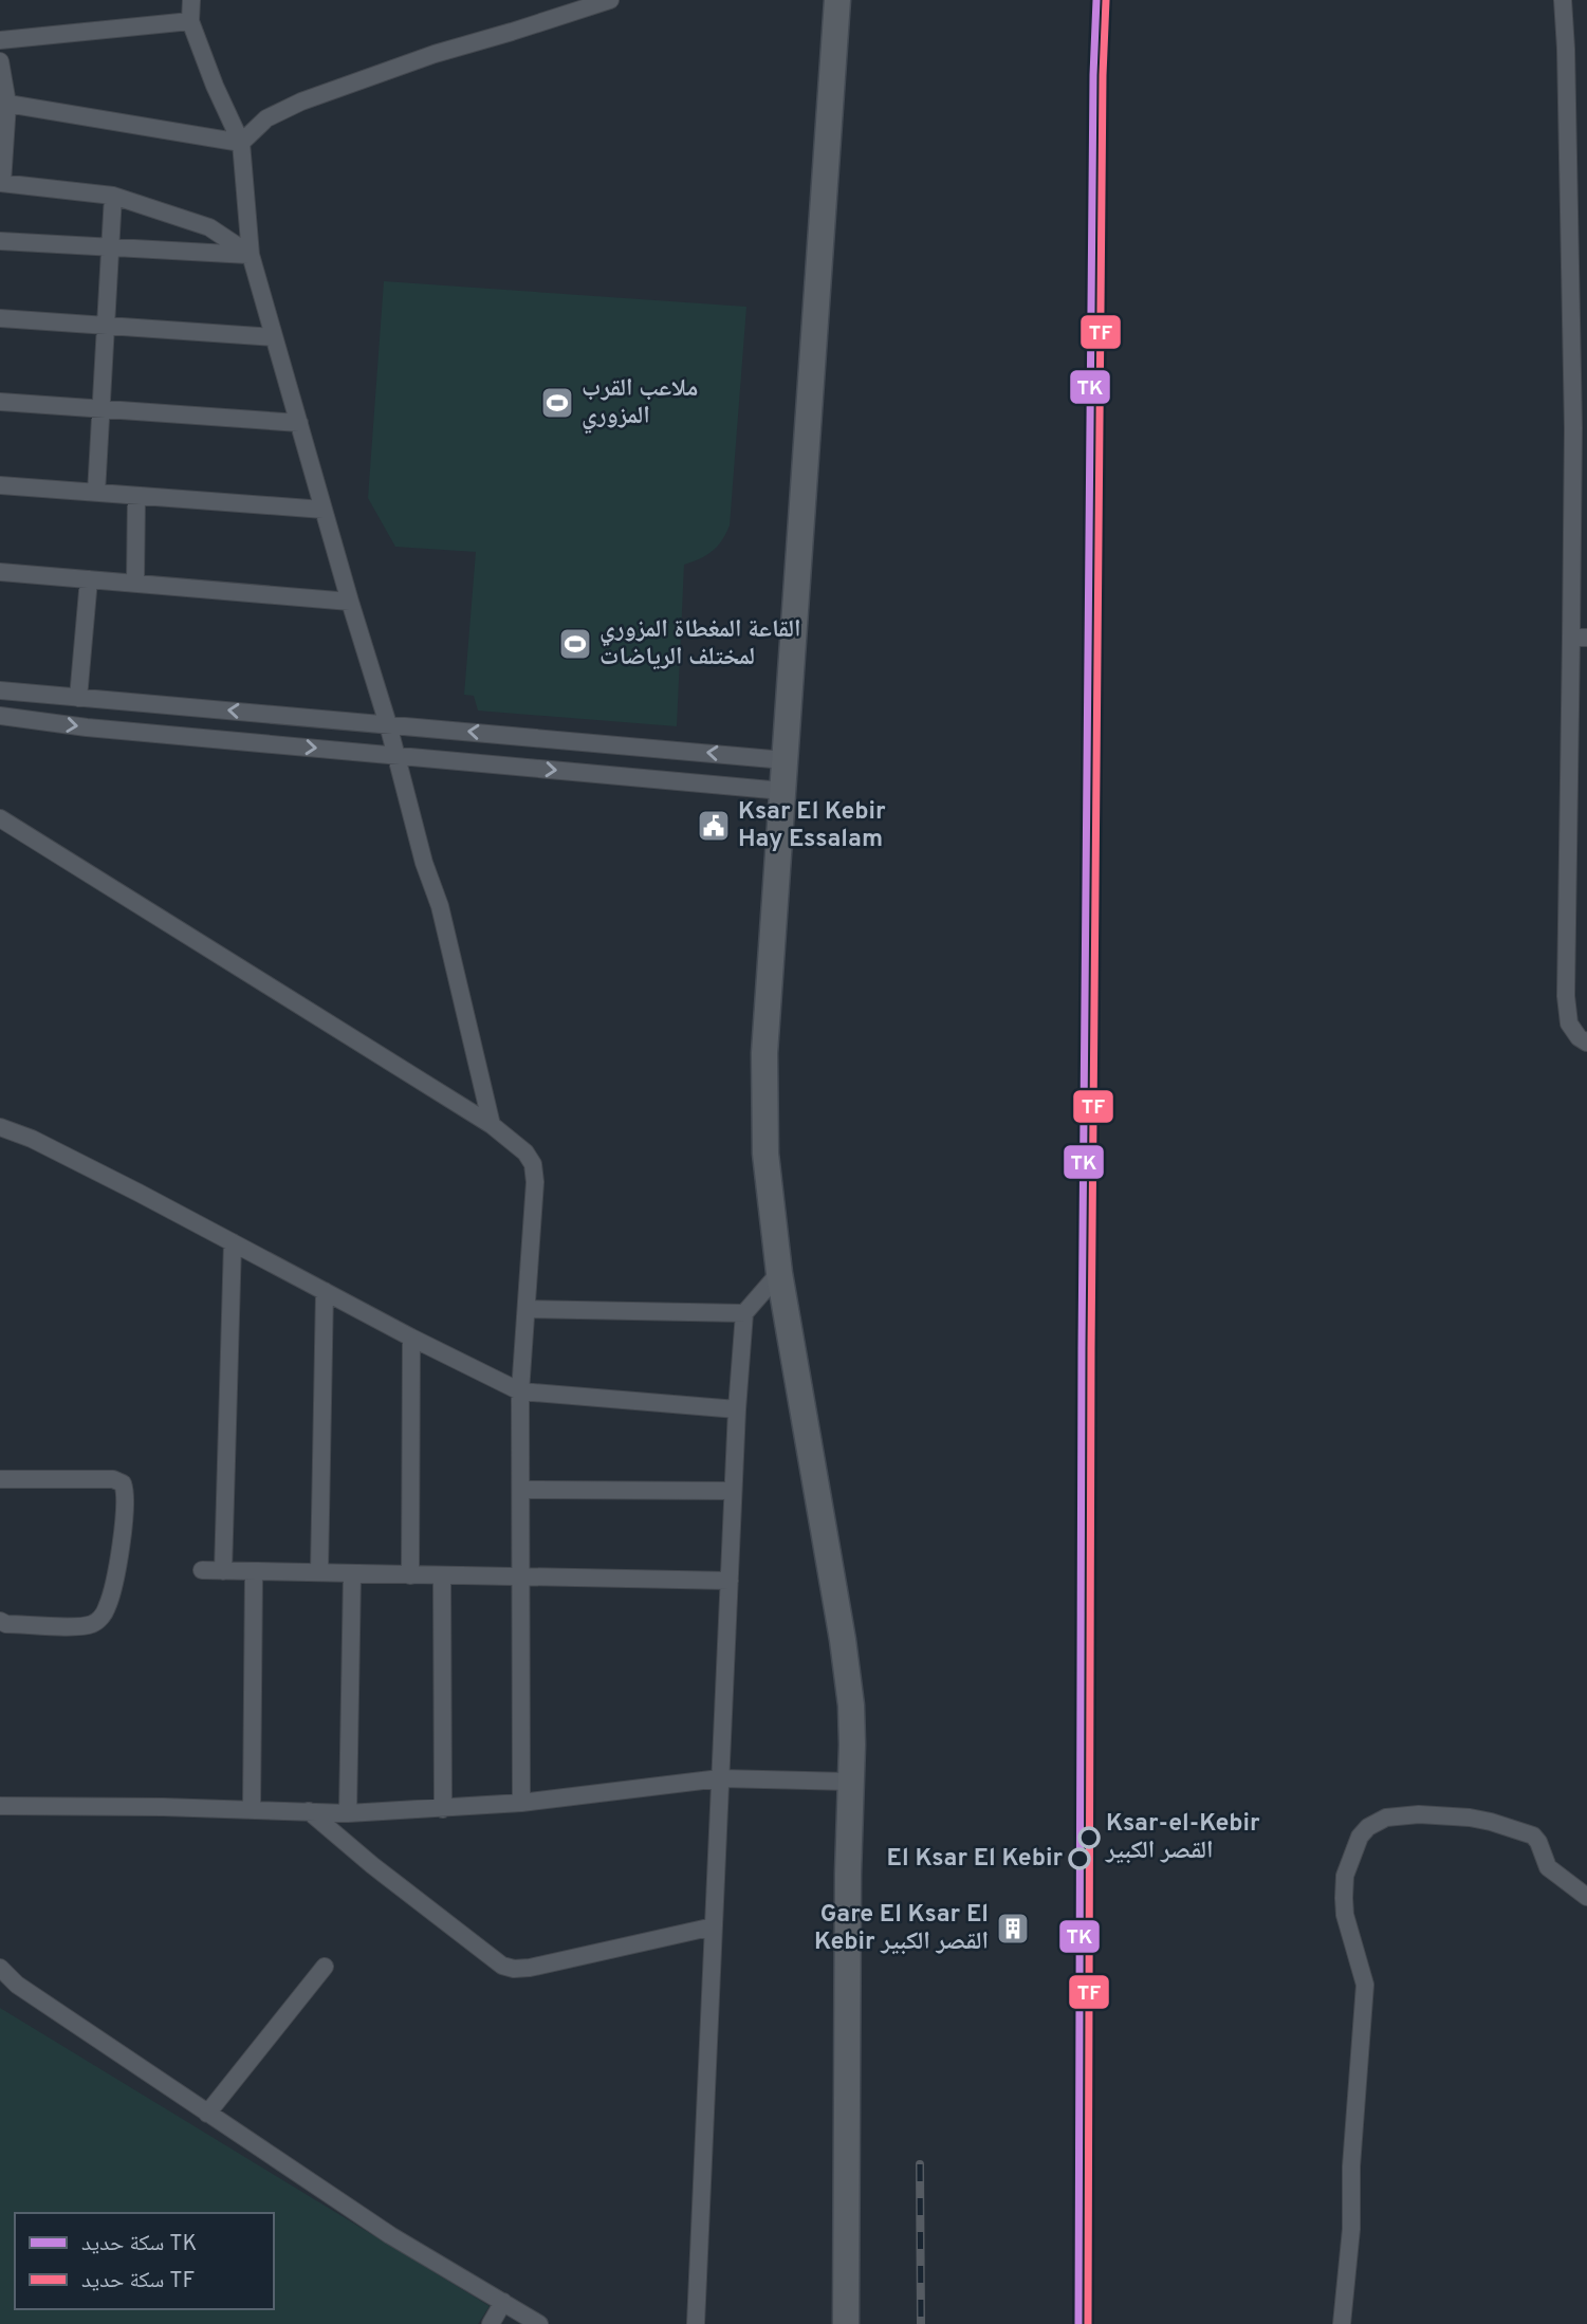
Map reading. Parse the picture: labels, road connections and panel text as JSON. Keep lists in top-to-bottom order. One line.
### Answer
{"places":{"sports":["ملاعب القرب المزوري","القاعة المغطاة المزوري لمختلف الرياضات"],"public building":["Ksar El Kebir Hay Essalam"],"other":["Ksar-el-Kebir القصر الكبير","El Ksar El Kebir"],"building":["Gare El Ksar El Kebir القصر الكبير"]},"lines":["rail line TK","rail line TF"],"legend":["سكة حديد TK","سكة حديد TF"]}
